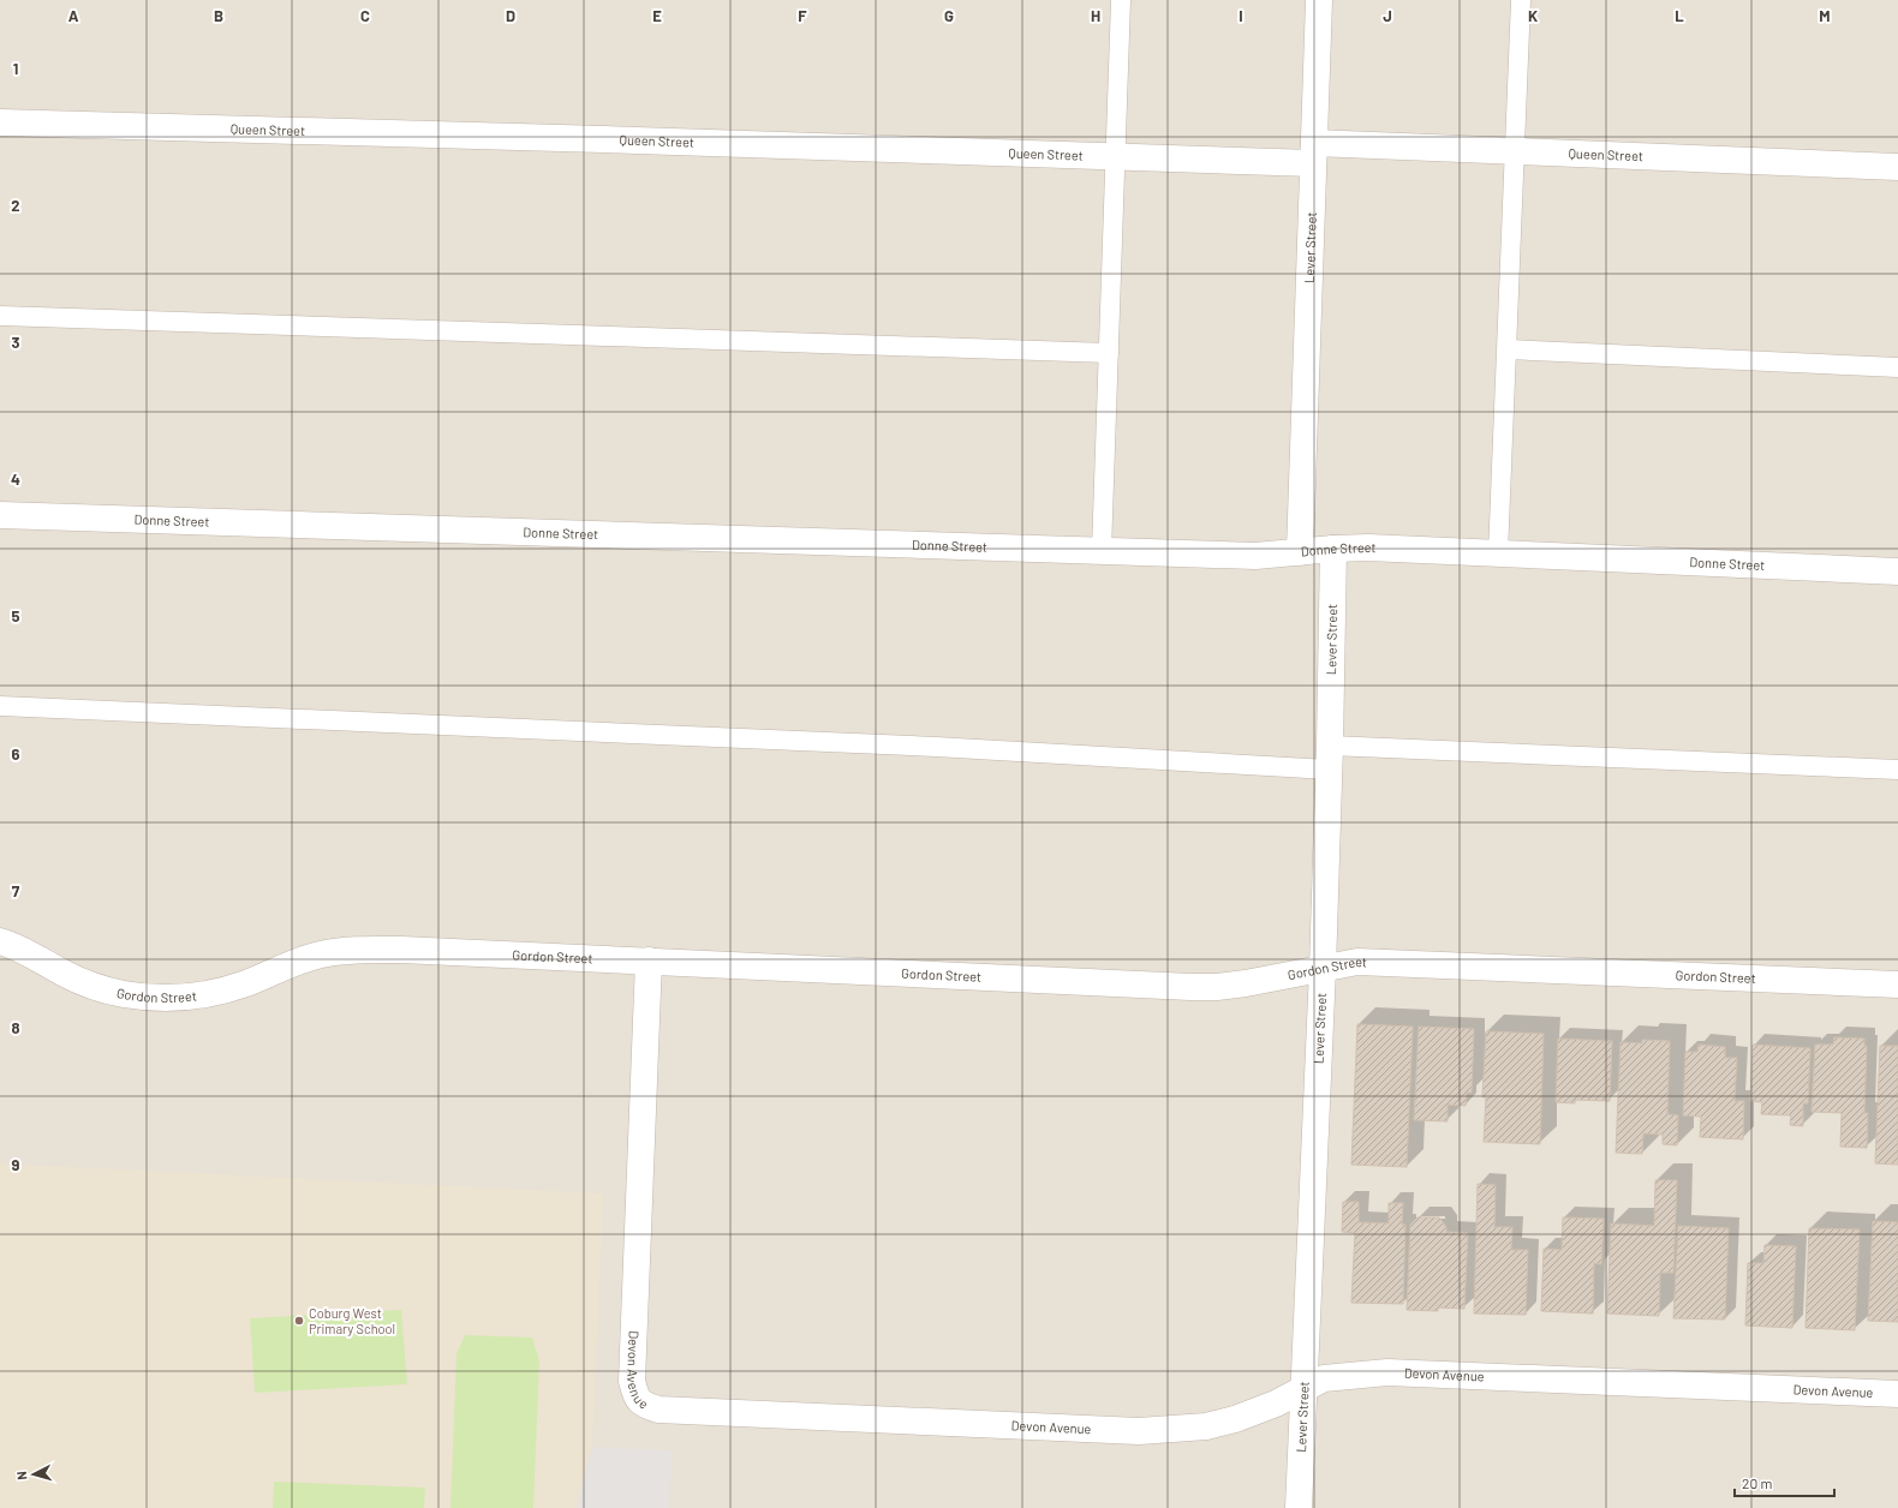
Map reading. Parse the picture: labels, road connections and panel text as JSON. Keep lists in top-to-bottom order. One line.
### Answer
{"streets":{"street":["Queen Street","Lever Street","Donne Street","Gordon Street","Devon Avenue"]},"crossings":[["Queen Street","Lever Street"],["Lever Street","Donne Street"],["Lever Street","Gordon Street"],["Lever Street","Devon Avenue"],["Gordon Street","Devon Avenue"]],"places":["Coburg West Primary School"],"scale_bar":"20 m","north":"left","grid":{"columns":["A","B","C","D","E","F","G","H","I","J","K","L","M"],"rows":["1","2","3","4","5","6","7","8","9"]}}
